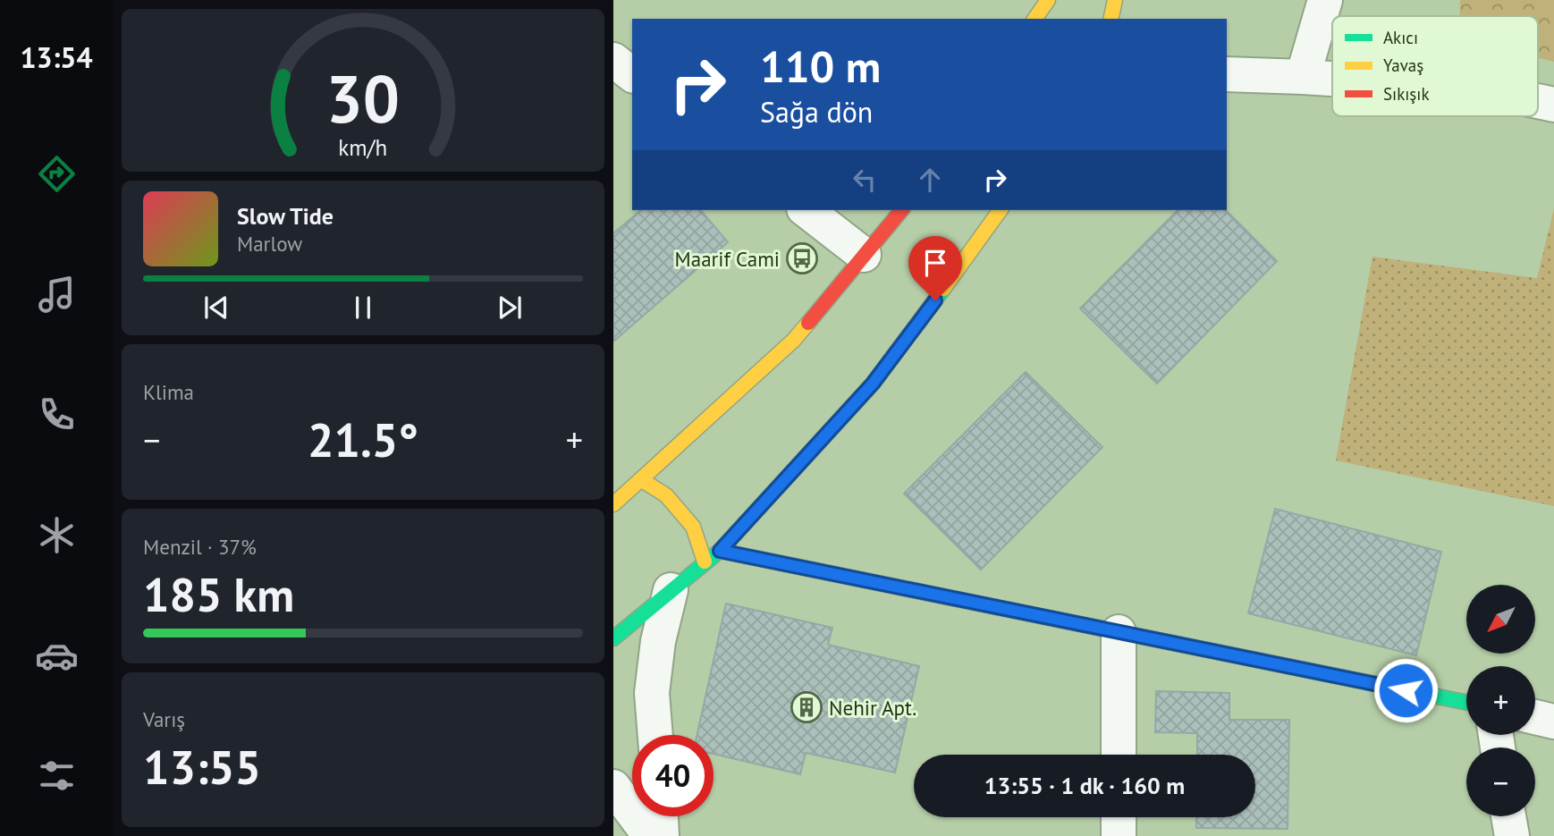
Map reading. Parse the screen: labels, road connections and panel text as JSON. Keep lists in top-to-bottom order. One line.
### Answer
{"places":{"bus stop":["Maarif Cami"],"building":["Nehir Apt."]},"legend":["Akıcı","Yavaş","Sıkışık"],"north":"bottom left","page":{"tabs":"13:54","turn":["110 m","Sağa dön"],"song":["Slow Tide","Marlow"],"tile":["Klima",["Menzil · 37%","185 km"],["Varış","13:55"]],"heat":["−","21.5°","+"],"map_buttons":["+","−"],"limit":"40","trip":"13:55 · 1 dk · 160 m","gauge":["30","km/h"]}}
